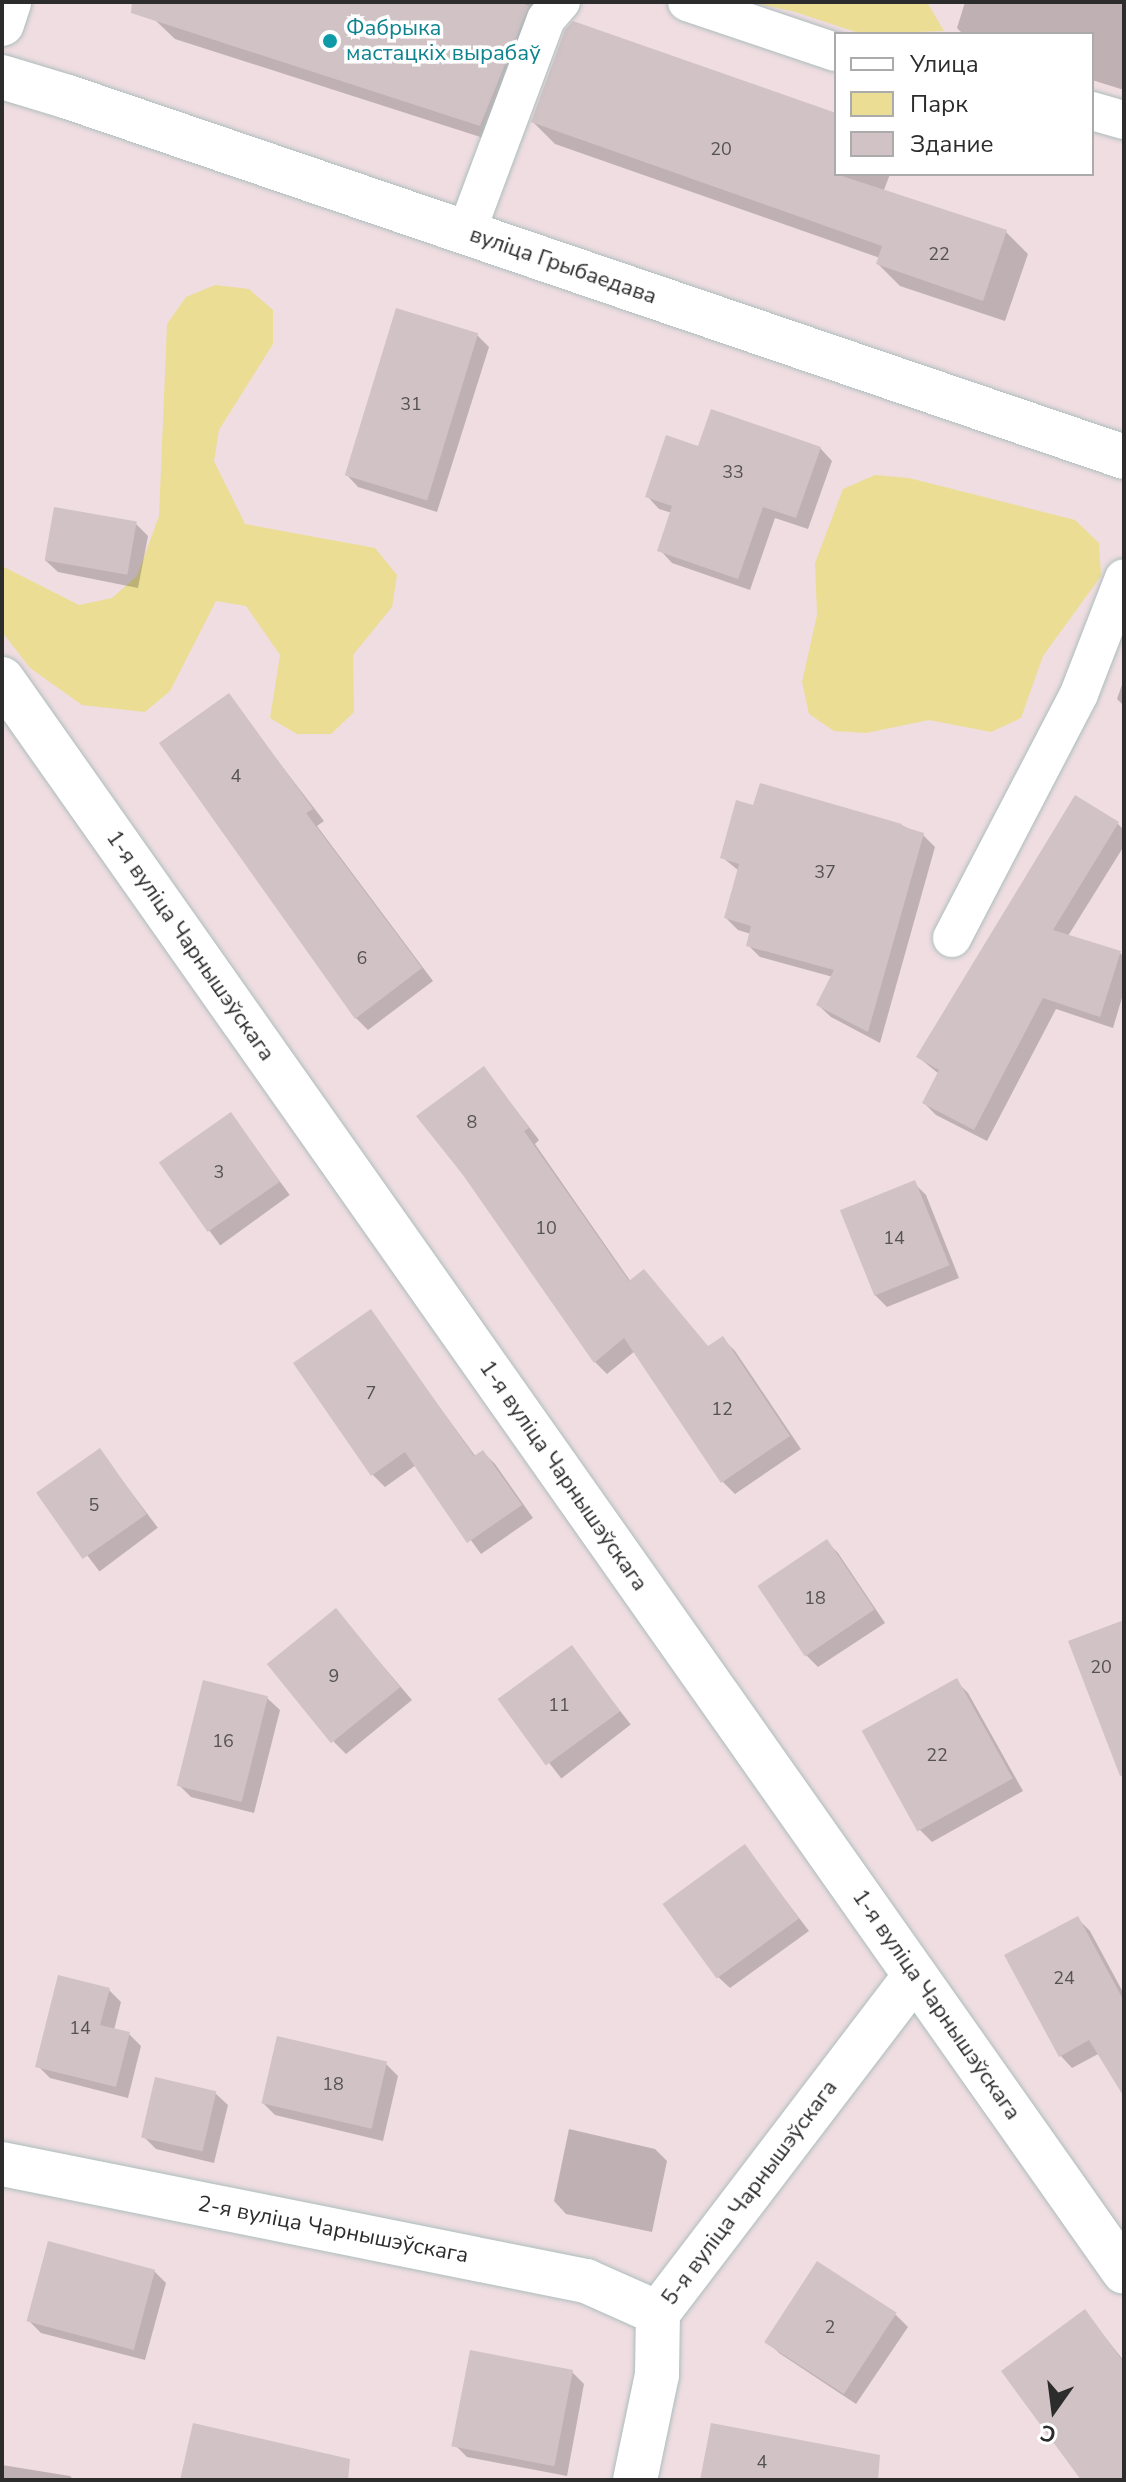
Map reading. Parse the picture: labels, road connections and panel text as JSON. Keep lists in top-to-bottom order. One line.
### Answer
{"streets":{"street":["вуліца Грыбаедава","1-я вуліца Чарнышэўскага","5-я вуліца Чарнышэўскага","2-я вуліца Чарнышэўскага"]},"crossings":[["1-я вуліца Чарнышэўскага","5-я вуліца Чарнышэўскага"],["5-я вуліца Чарнышэўскага","2-я вуліца Чарнышэўскага"]],"places":["Фабрыка мастацкіх вырабаў"],"house_numbers":["20","22","31","33","4","37","6","8","3","10","14","7","12","5","18","20","9","11","16","22","24","14","18","2","4"],"legend":["Улица","Парк","Здание"],"north":"bottom"}
